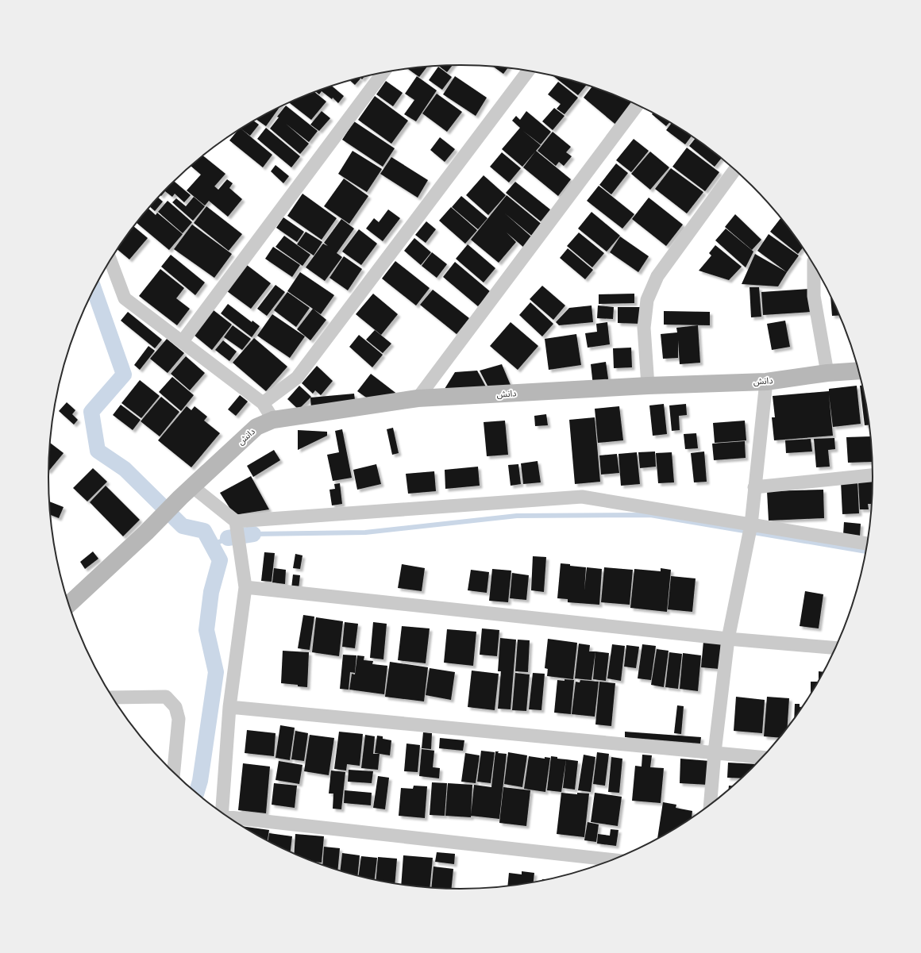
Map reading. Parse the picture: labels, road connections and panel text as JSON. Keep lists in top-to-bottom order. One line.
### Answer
{"streets":{"main road":["دانش"]}}
